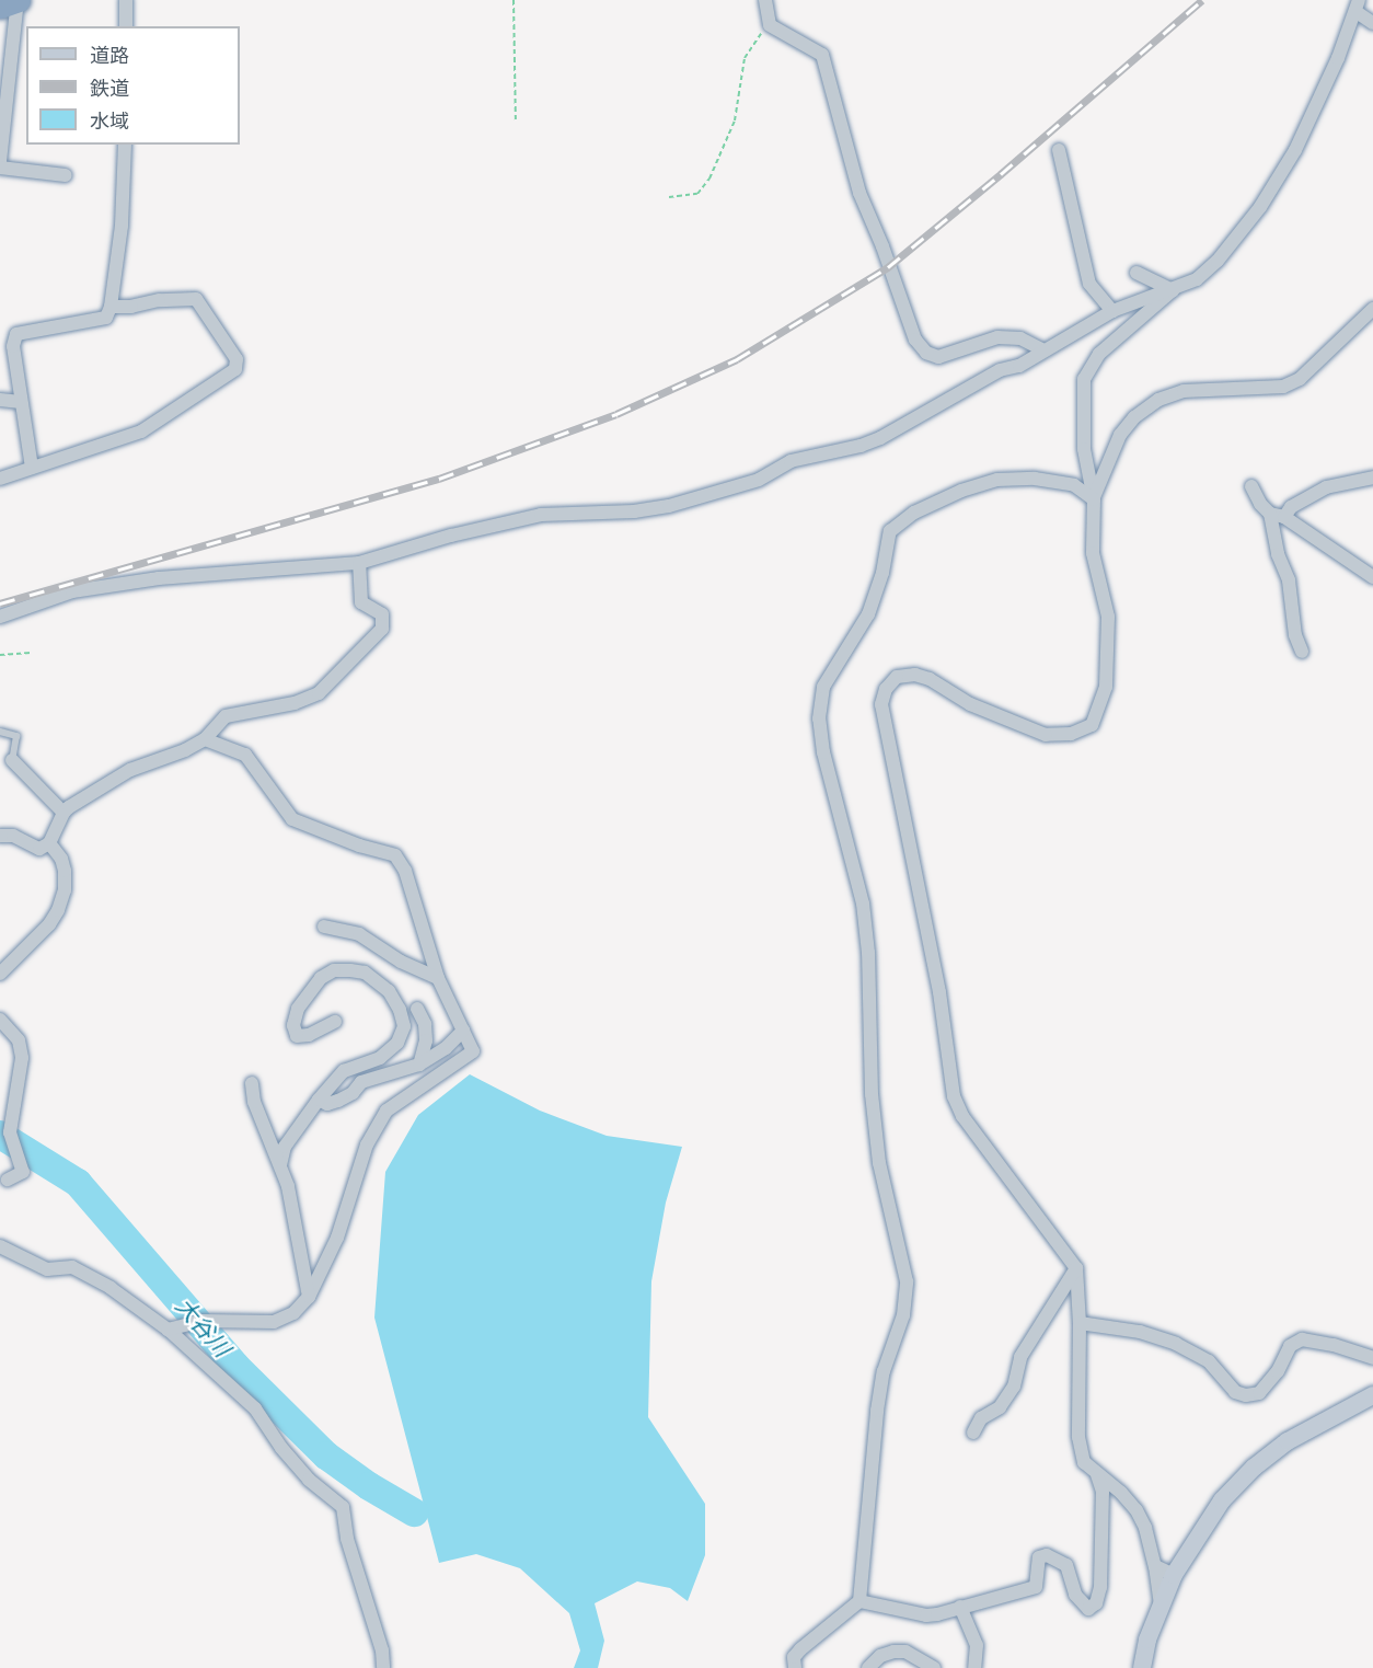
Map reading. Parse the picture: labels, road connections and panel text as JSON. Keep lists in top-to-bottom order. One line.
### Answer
{"water":["大谷川"],"legend":["道路","鉄道","水域"]}
